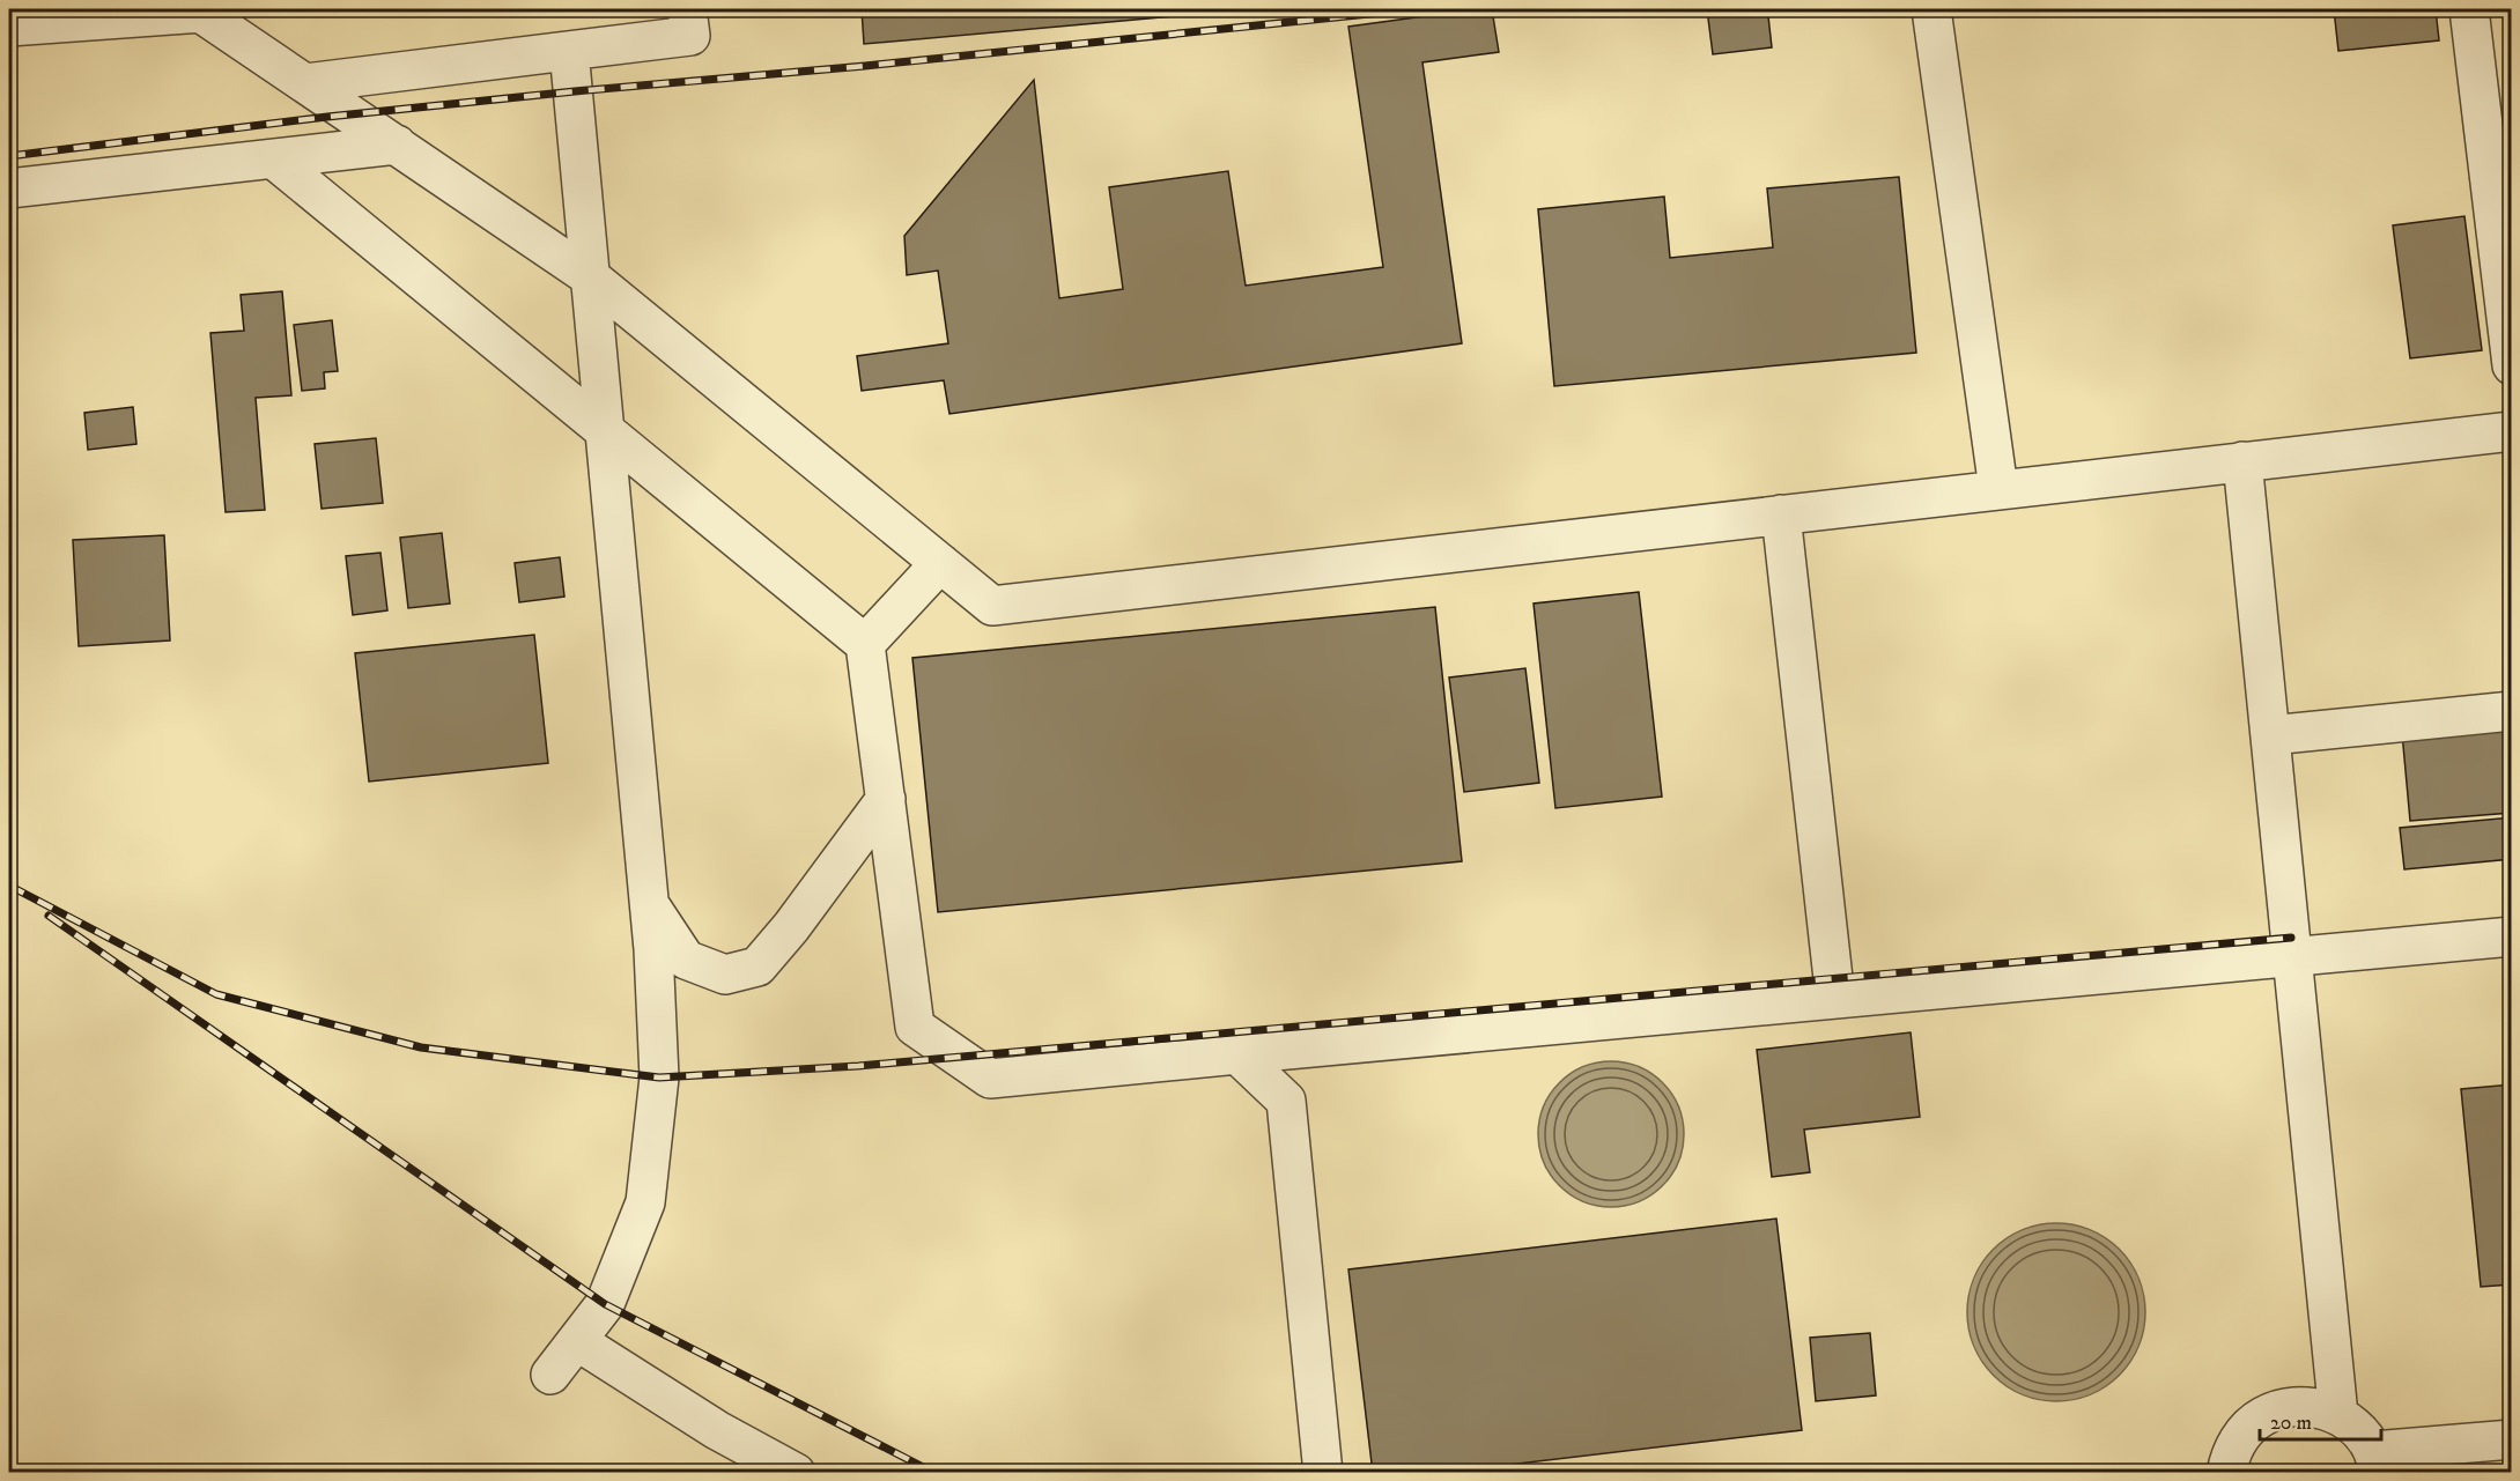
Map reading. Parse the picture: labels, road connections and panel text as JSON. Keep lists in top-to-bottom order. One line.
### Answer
{"scale_bar":"20 m"}
